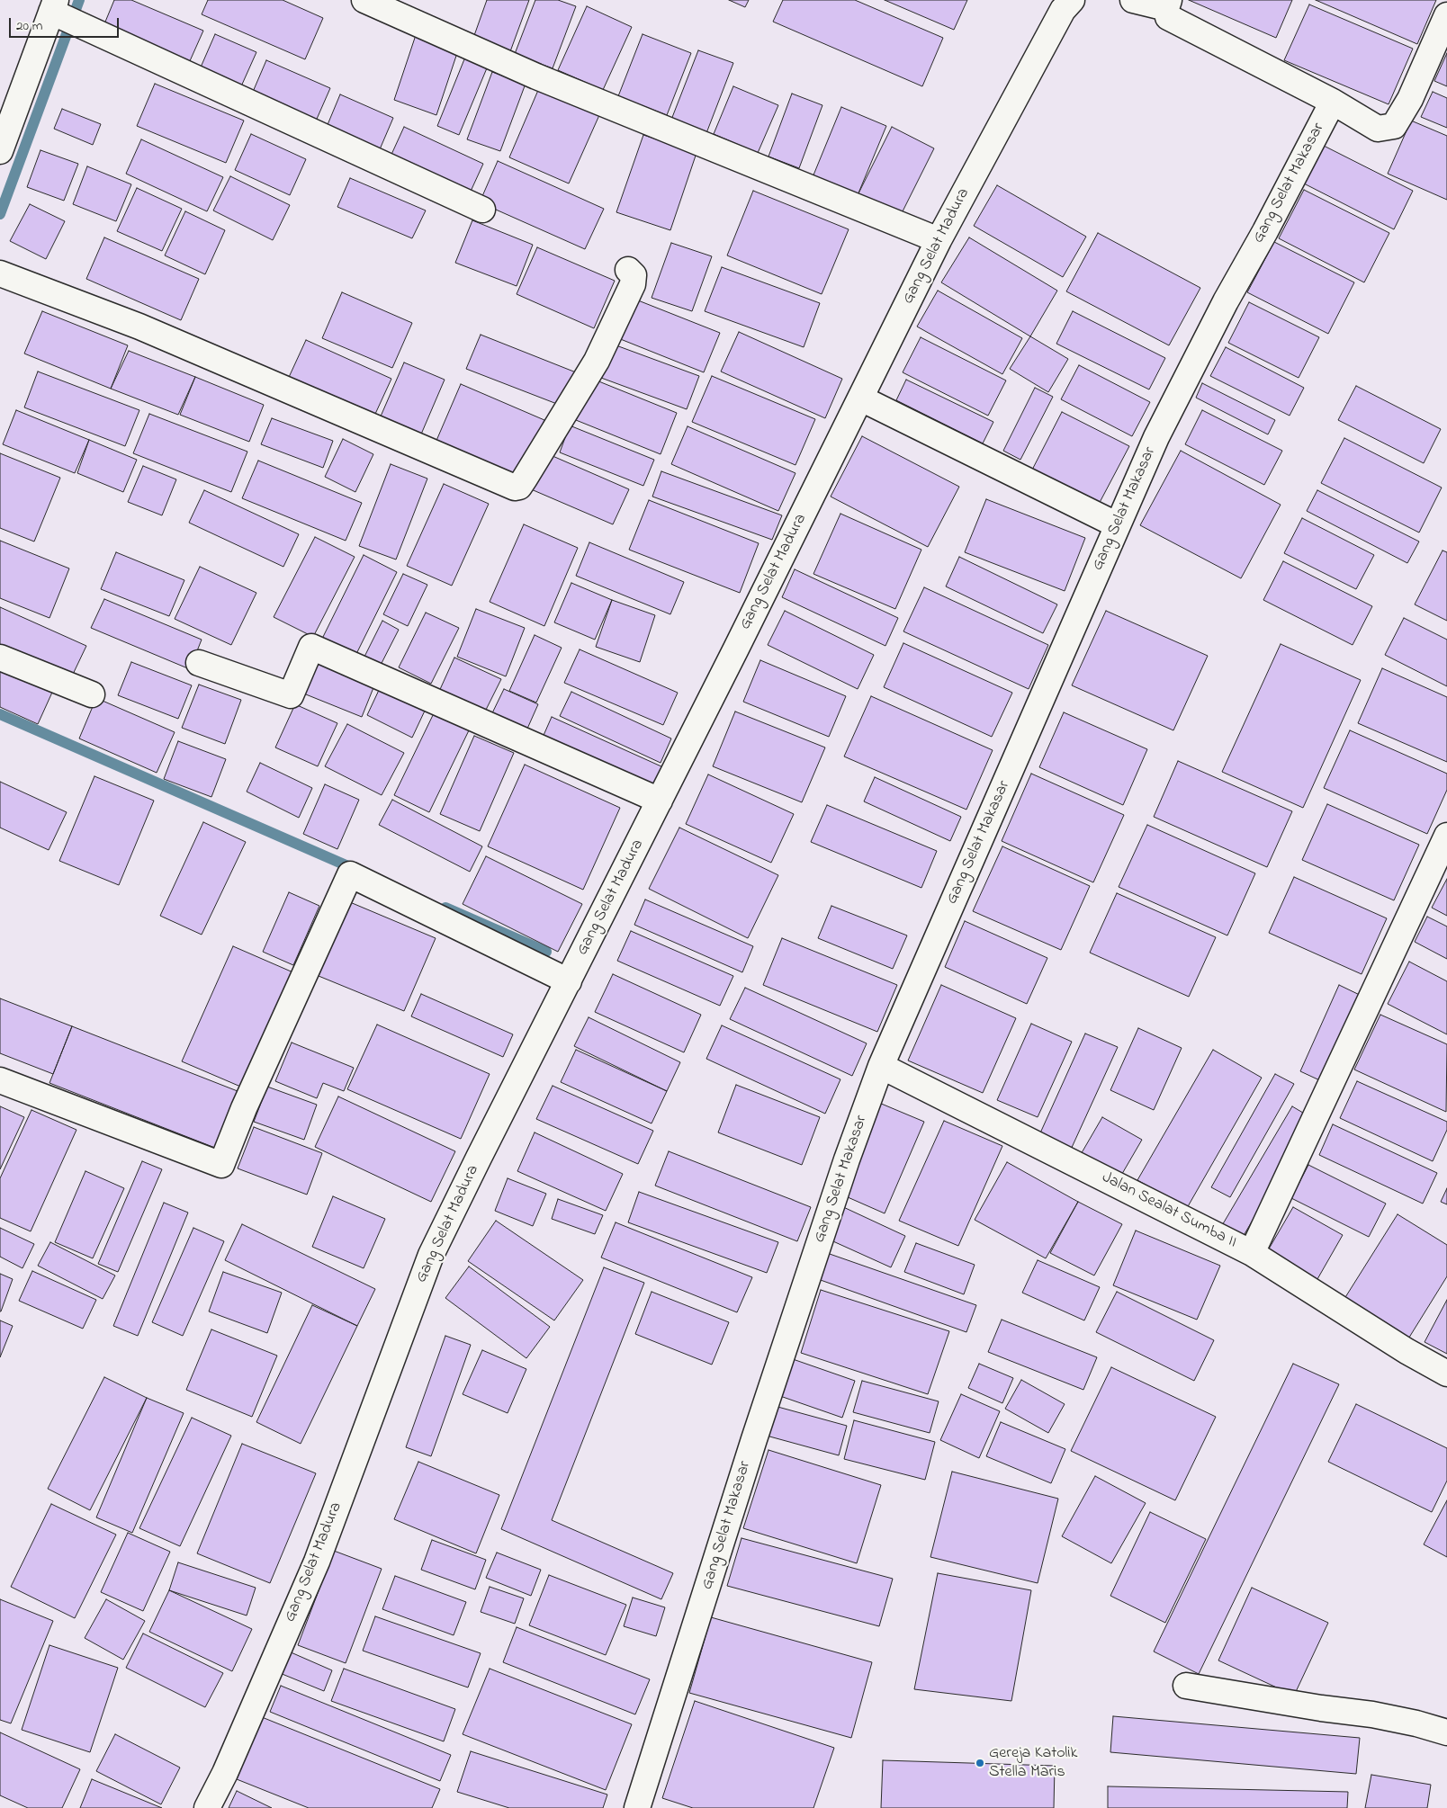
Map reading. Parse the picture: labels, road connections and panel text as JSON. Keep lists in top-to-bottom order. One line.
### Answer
{"streets":{"street":["Gang Selat Makasar","Gang Selat Madura","Jalan Sealat Sumba II"]},"crossings":[["Gang Selat Makasar","Jalan Sealat Sumba II"]],"places":["Gereja Katolik Stella Maris"],"scale_bar":"20 m"}
